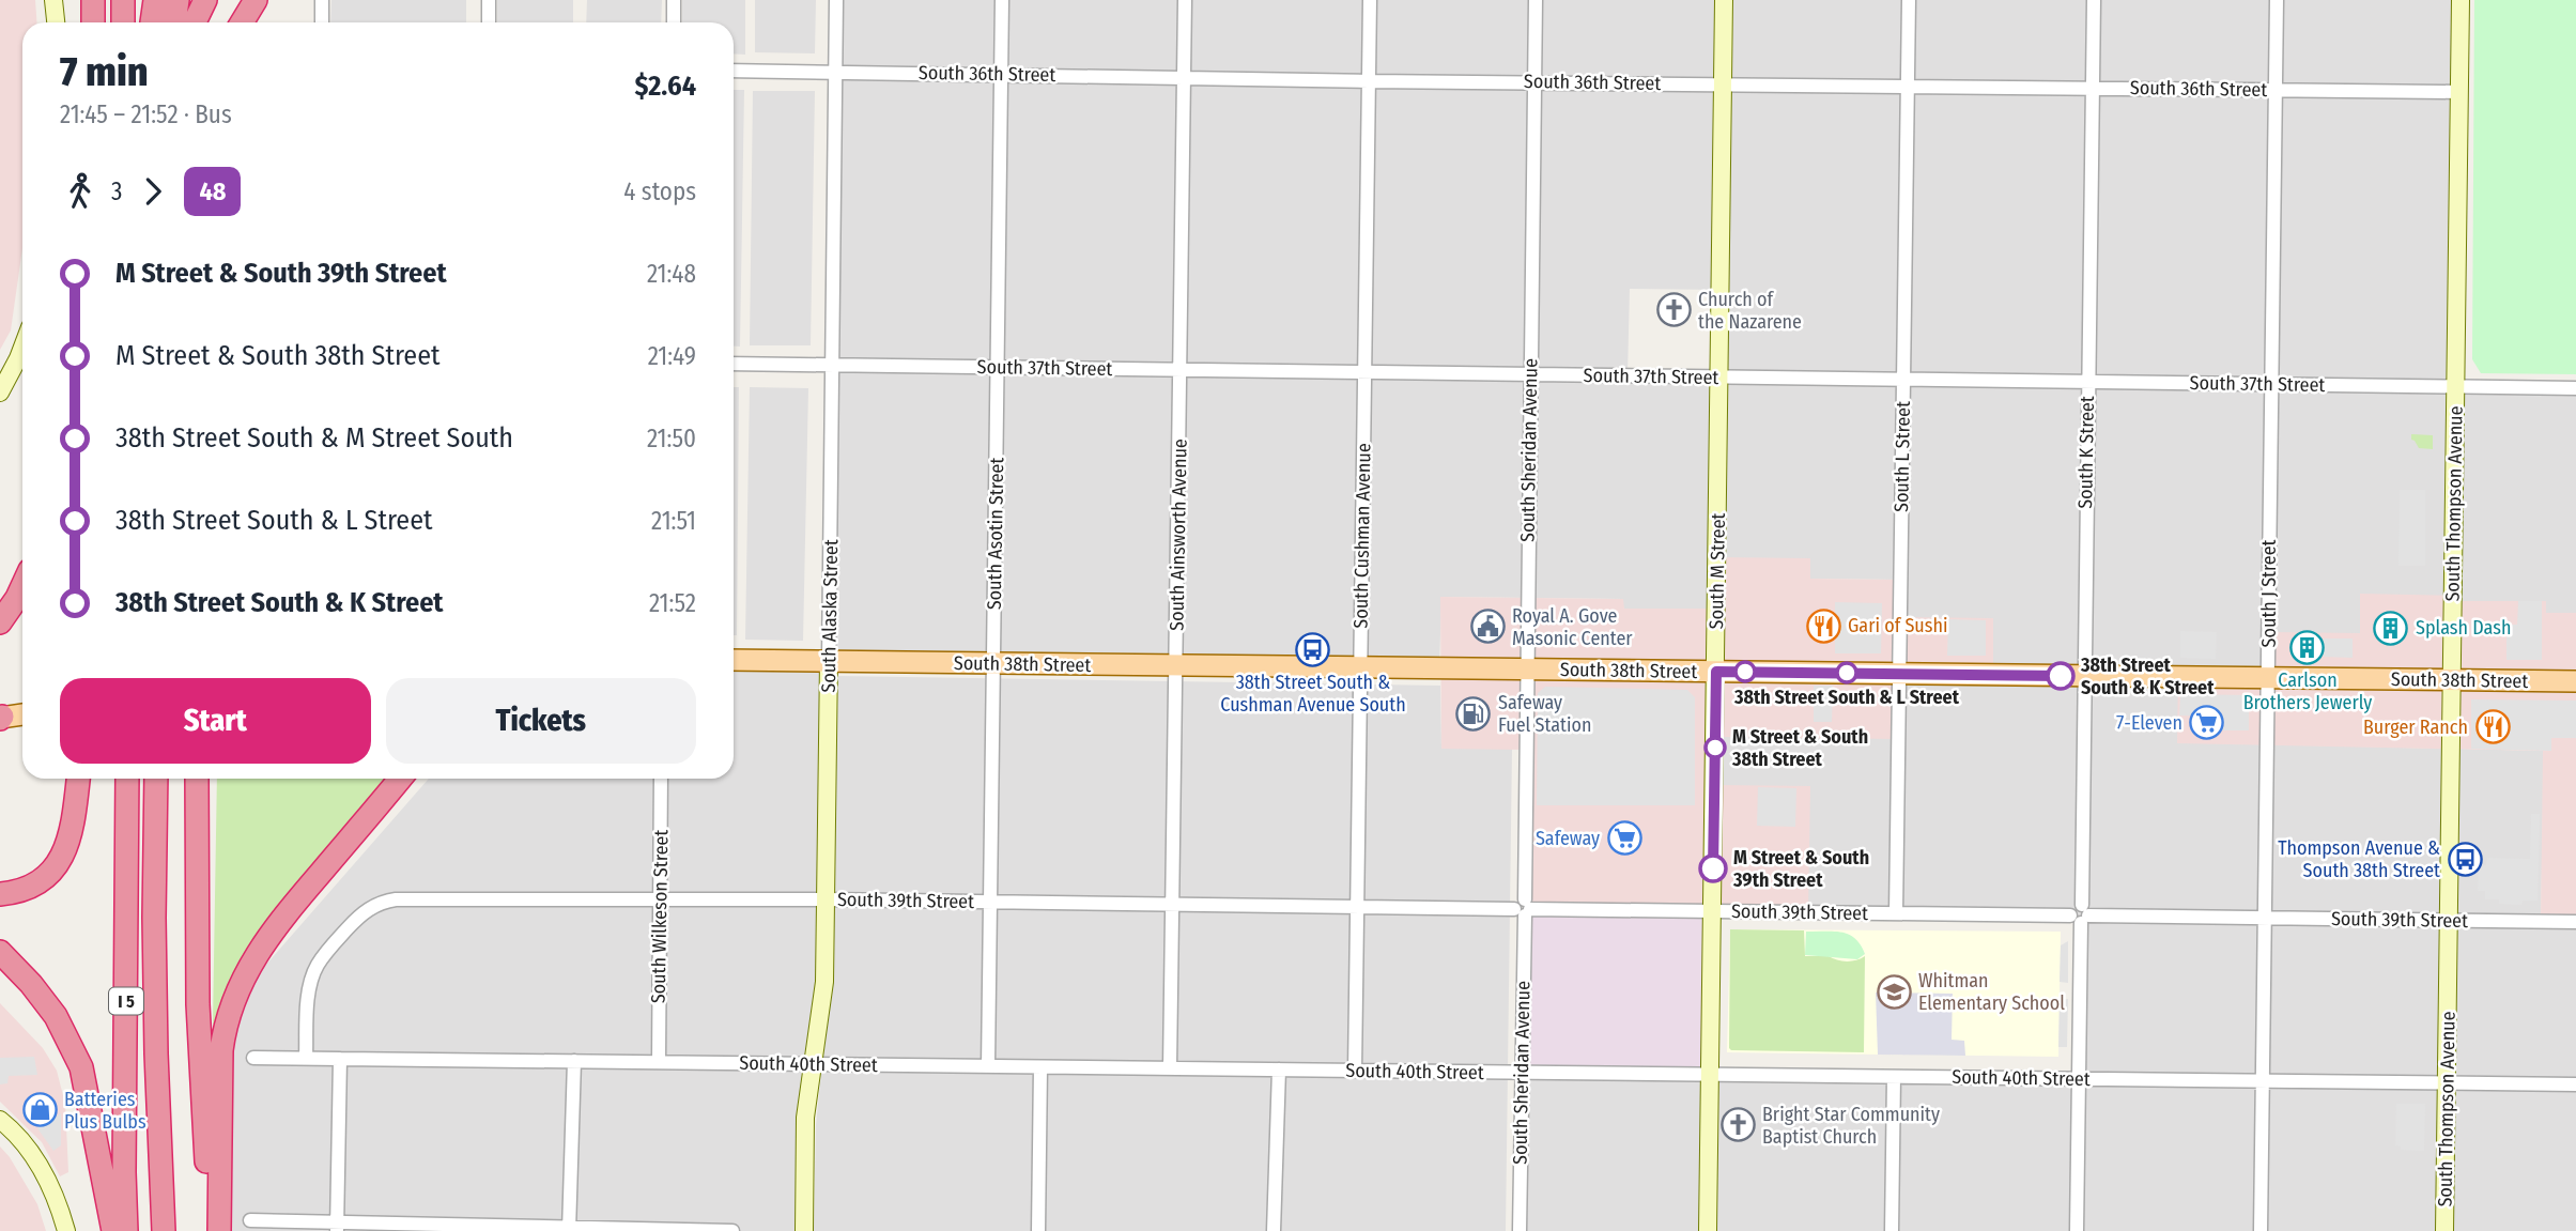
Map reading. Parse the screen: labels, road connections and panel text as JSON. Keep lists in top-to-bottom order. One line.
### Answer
{"streets":{"highway":["I 5"],"main road":["South 38th Street"],"street":["South 36th Street","South 37th Street","South Sheridan Avenue","South K Street","South L Street","South Thompson Avenue","South Asotin Street","South Ainsworth Avenue","South Cushman Avenue","South M Street","South J Street","South Alaska Street","South 39th Street","South Wilkeson Street","South 40th Street"]},"crossings":[["South 36th Street","South Sheridan Avenue"],["South 36th Street","South K Street"],["South 36th Street","South L Street"],["South 36th Street","South Thompson Avenue"],["South 36th Street","South Asotin Street"],["South 36th Street","South Ainsworth Avenue"],["South 36th Street","South Cushman Avenue"],["South 36th Street","South M Street"],["South 36th Street","South J Street"],["South 36th Street","South Alaska Street"],["South 37th Street","South Sheridan Avenue"],["South 37th Street","South K Street"],["South 37th Street","South L Street"],["South 37th Street","South Thompson Avenue"],["South 37th Street","South Asotin Street"],["South 37th Street","South Ainsworth Avenue"],["South 37th Street","South Cushman Avenue"],["South 37th Street","South M Street"],["South 37th Street","South J Street"],["South 37th Street","South Alaska Street"],["South Sheridan Avenue","South 38th Street"],["South Sheridan Avenue","South 39th Street"],["South Sheridan Avenue","South 40th Street"],["South K Street","South 38th Street"],["South K Street","South 39th Street"],["South K Street","South 40th Street"],["South L Street","South 38th Street"],["South L Street","South 39th Street"],["South Thompson Avenue","South 38th Street"],["South Thompson Avenue","South 39th Street"],["South Thompson Avenue","South 40th Street"],["South Asotin Street","South 38th Street"],["South Asotin Street","South 39th Street"],["South Asotin Street","South 40th Street"],["South Ainsworth Avenue","South 38th Street"],["South Ainsworth Avenue","South 39th Street"],["South Ainsworth Avenue","South 40th Street"],["South Cushman Avenue","South 38th Street"],["South Cushman Avenue","South 39th Street"],["South Cushman Avenue","South 40th Street"],["South M Street","South 38th Street"],["South M Street","South 39th Street"],["South M Street","South 40th Street"],["South J Street","South 38th Street"],["South J Street","South 39th Street"],["South J Street","South 40th Street"],["South Alaska Street","South 38th Street"],["South Alaska Street","South 39th Street"],["South Alaska Street","South 40th Street"],["South 39th Street","South Wilkeson Street"],["South 39th Street","South 40th Street"],["South Wilkeson Street","South 40th Street"]],"places":{"church":["Church of the Nazarene","Bright Star Community Baptist Church"],"restaurant":["Gari of Sushi","Burger Ranch"],"public building":["Royal A. Gove Masonic Center"],"building":["Splash Dash","Carlson Brothers Jewerly"],"bus stop":["38th Street South & Cushman Avenue South","Thompson Avenue & South 38th Street"],"other":["38th Street South & L Street","38th Street South & K Street","M Street & South 38th Street","M Street & South 39th Street"],"fuel station":["Safeway Fuel Station"],"supermarket":["7-Eleven","Safeway"],"school or university":["Whitman Elementary School"],"shop":["Batteries Plus Bulbs"]},"lines":["bus line 48"],"page":{"heading":["7 min","21:45 – 21:52 · Bus","$2.64"],"legs":["3","48","4 stops"],"list":[{"name":"M Street & South 39th Street","value":"21:48"},{"name":"M Street & South 38th Street","value":"21:49"},{"name":"38th Street South & M Street South","value":"21:50"},{"name":"38th Street South & L Street","value":"21:51"},{"name":"38th Street South & K Street","value":"21:52"}],"buttons":["Start","Tickets"]}}
